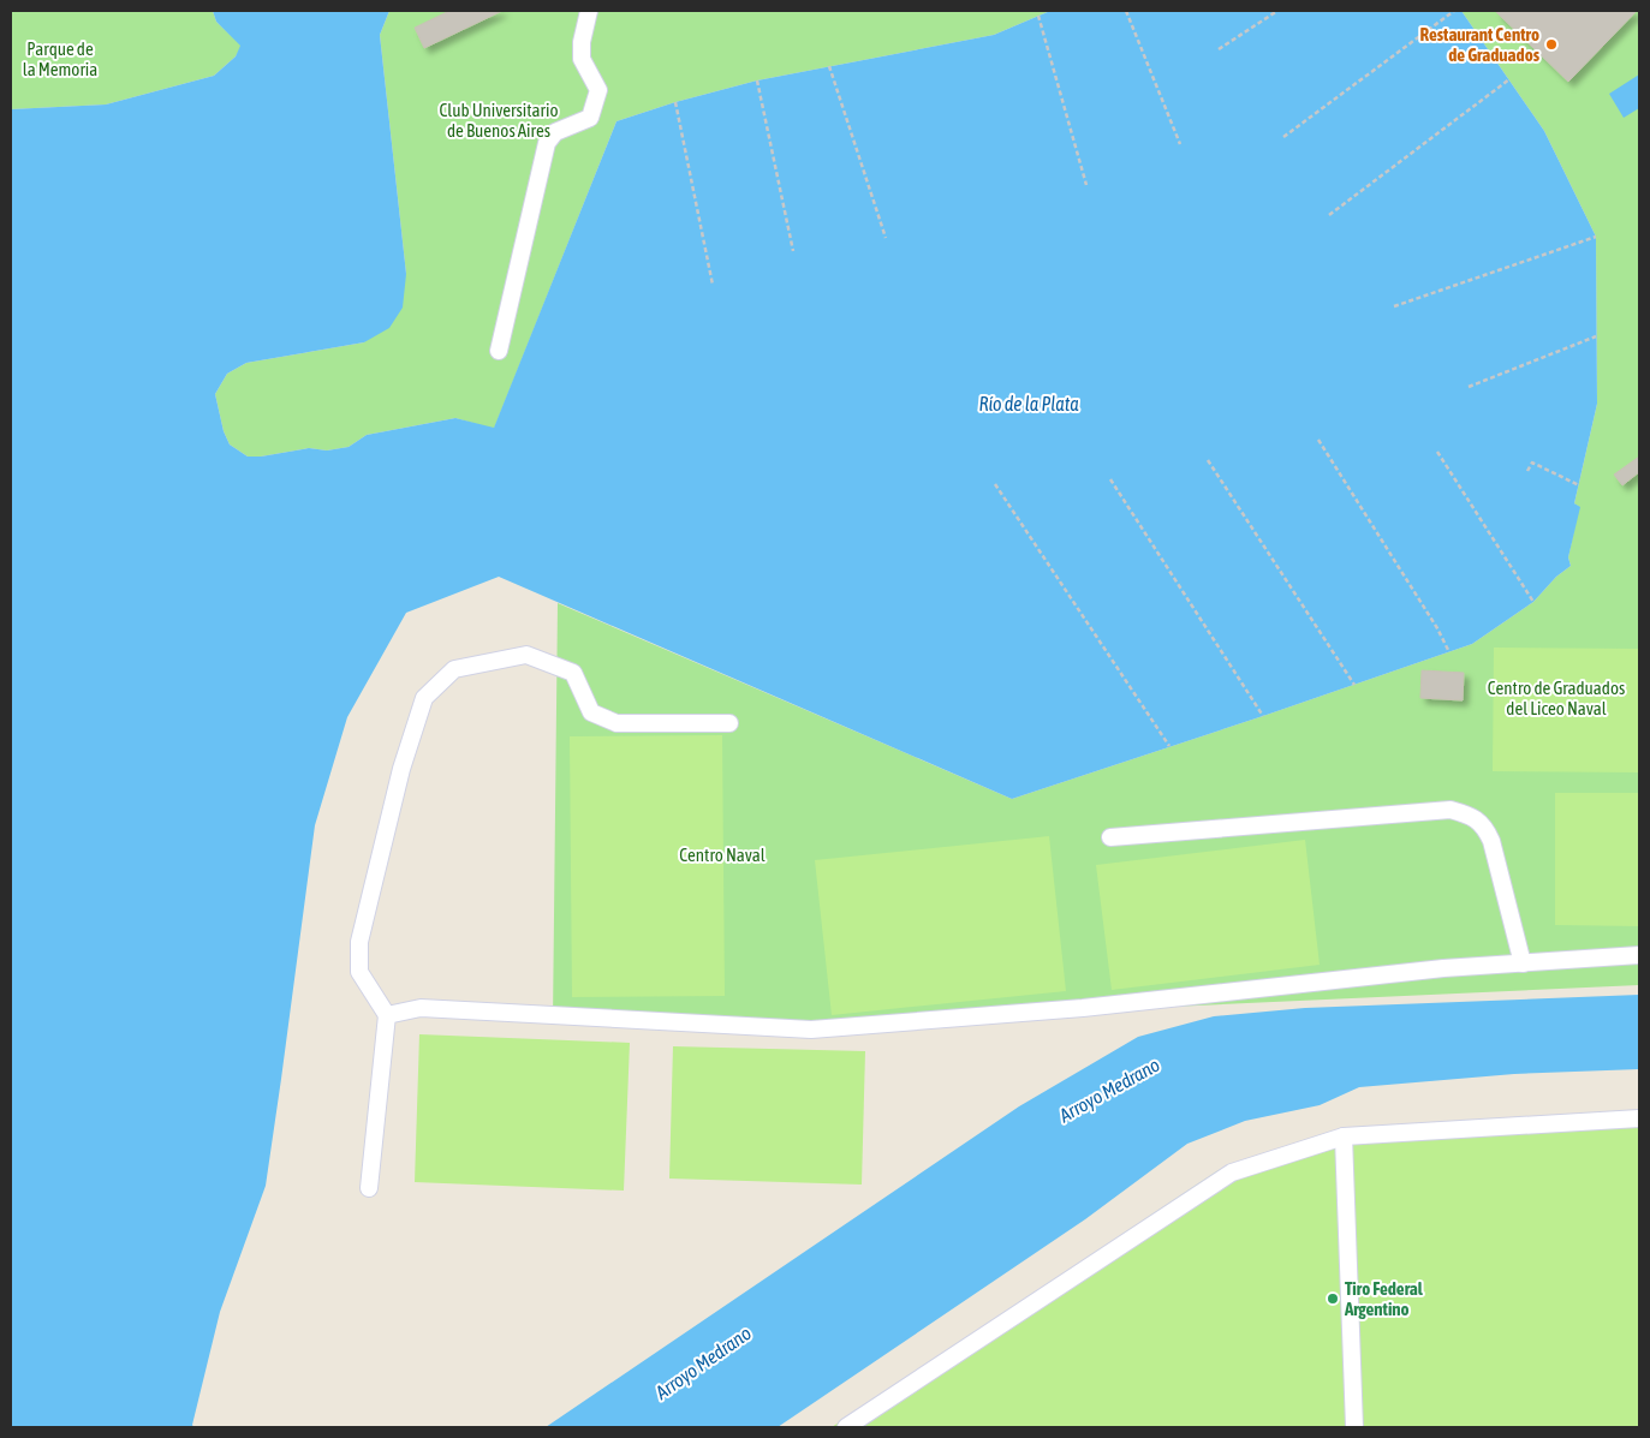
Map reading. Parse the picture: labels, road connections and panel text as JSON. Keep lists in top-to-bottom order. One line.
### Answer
{"water":["Río de la Plata","Arroyo Medrano"],"parks":["Parque de la Memoria","Club Universitario de Buenos Aires","Centro de Graduados del Liceo Naval","Centro Naval"],"places":["Restaurant Centro de Graduados","Tiro Federal Argentino"]}
